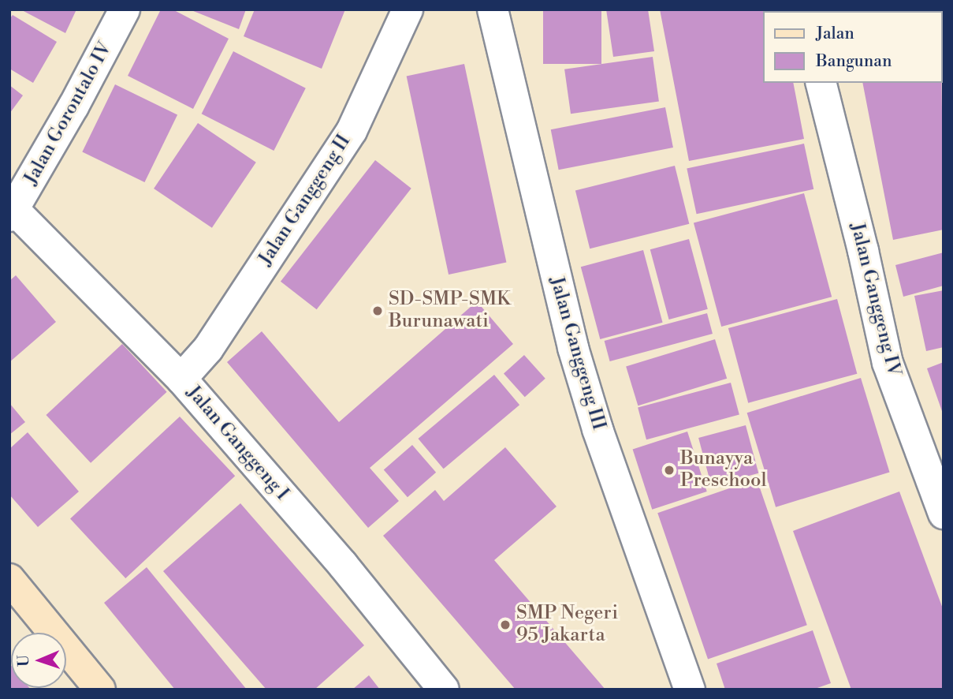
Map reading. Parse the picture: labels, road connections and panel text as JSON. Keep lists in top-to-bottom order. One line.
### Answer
{"streets":{"street":["Jalan Gorontalo IV","Jalan Ganggeng II","Jalan Ganggeng IV","Jalan Ganggeng III","Jalan Ganggeng I"]},"crossings":[["Jalan Gorontalo IV","Jalan Ganggeng I"],["Jalan Ganggeng II","Jalan Ganggeng I"]],"places":["SD-SMP-SMK Burunawati","Bunayya Preschool","SMP Negeri 95 Jakarta"],"legend":["Jalan","Bangunan"],"north":"left"}
